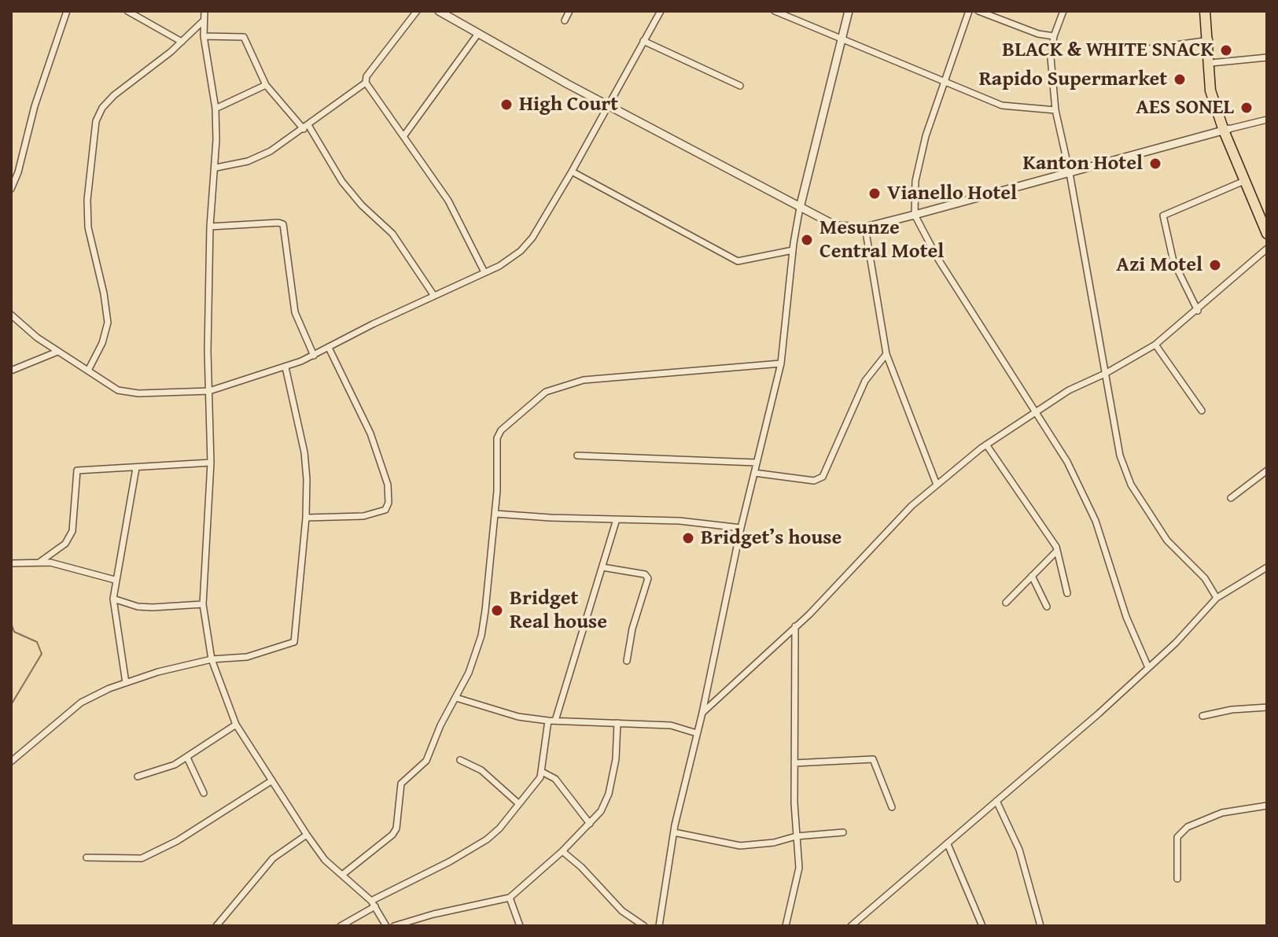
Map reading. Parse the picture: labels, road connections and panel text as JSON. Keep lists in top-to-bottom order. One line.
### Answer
{"places":["BLACK & WHITE SNACK","Rapido Supermarket","High Court","AES SONEL","Kanton Hotel","Vianello Hotel","Mesunze Central Motel","Azi Motel","Bridget’s house","Bridget Real house"]}
